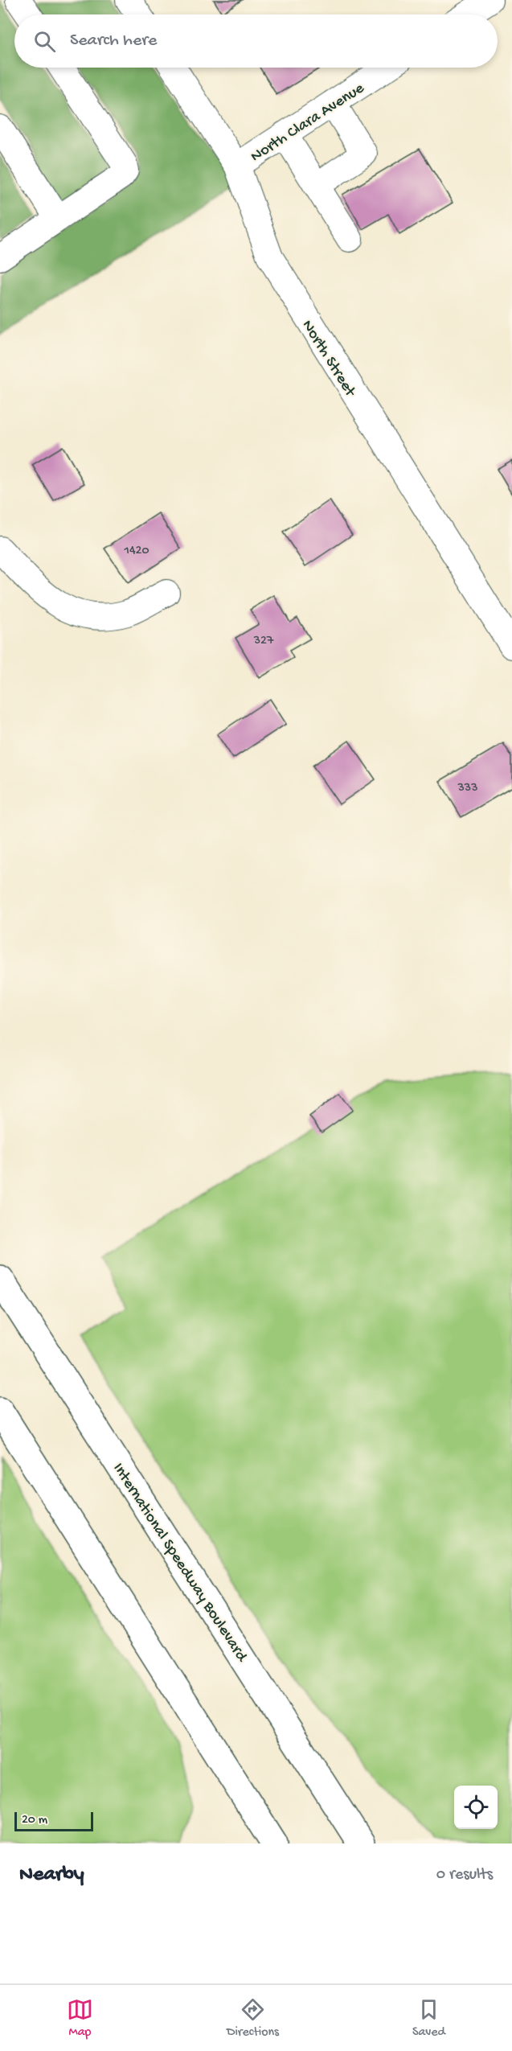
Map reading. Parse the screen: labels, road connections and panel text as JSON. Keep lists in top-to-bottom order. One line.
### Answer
{"streets":{"main road":["International Speedway Boulevard"],"street":["North Clara Avenue","North Street"]},"crossings":[["North Clara Avenue","North Street"]],"house_numbers":["1420","327","333"],"scale_bar":"20 m","page":{"search":"Search here","scale":"20 m","heading":["Nearby","0 results"],"nav":["Map","Directions","Saved"]}}
